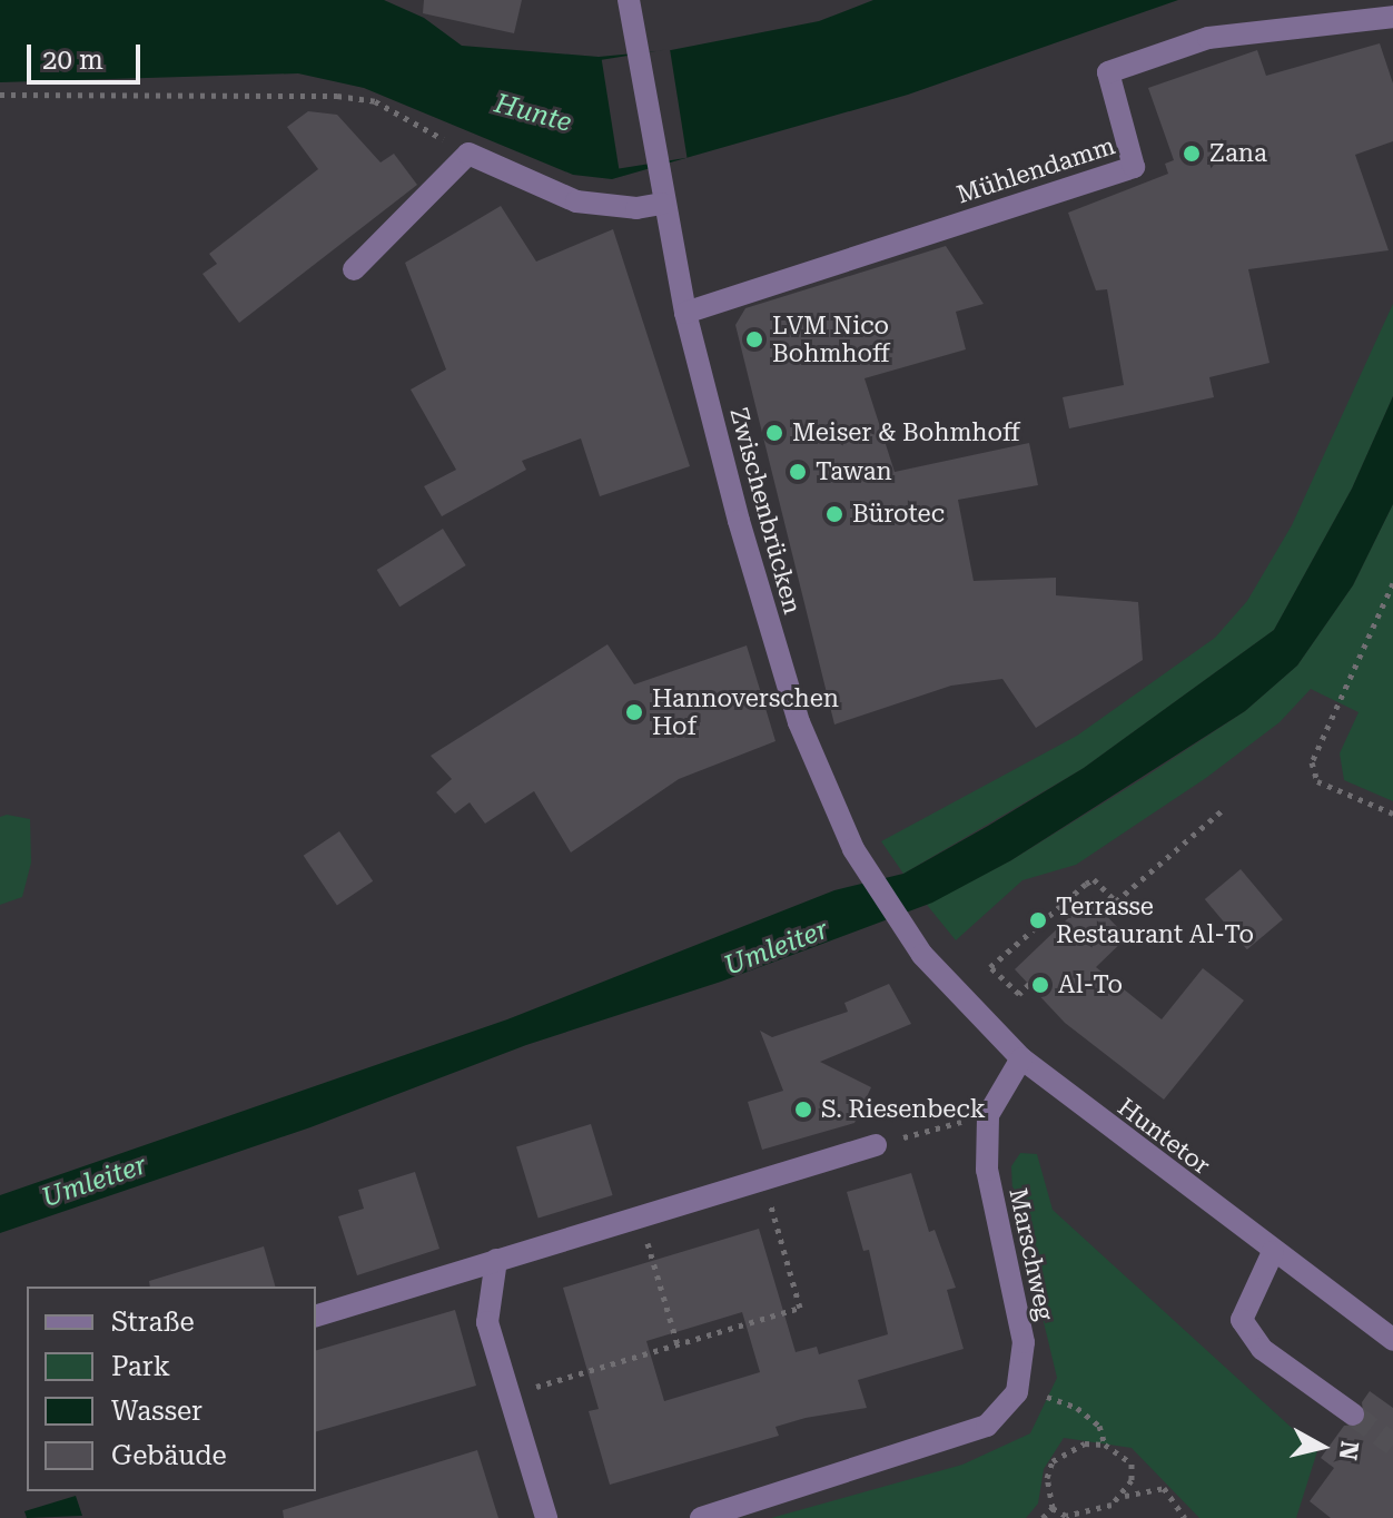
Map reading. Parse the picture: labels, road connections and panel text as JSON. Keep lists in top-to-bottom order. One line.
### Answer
{"streets":{"street":["Mühlendamm","Zwischenbrücken","Huntetor","Marschweg"]},"crossings":[["Mühlendamm","Zwischenbrücken"],["Zwischenbrücken","Huntetor"],["Huntetor","Marschweg"]],"water":["Hunte","Umleiter"],"places":["Zana","LVM Nico Bohmhoff","Meiser & Bohmhoff","Tawan","Bürotec","Hannoverschen Hof","Terrasse Restaurant Al-To","Al-To","S. Riesenbeck"],"legend":["Straße","Park","Wasser","Gebäude"],"scale_bar":"20 m","north":"right"}
